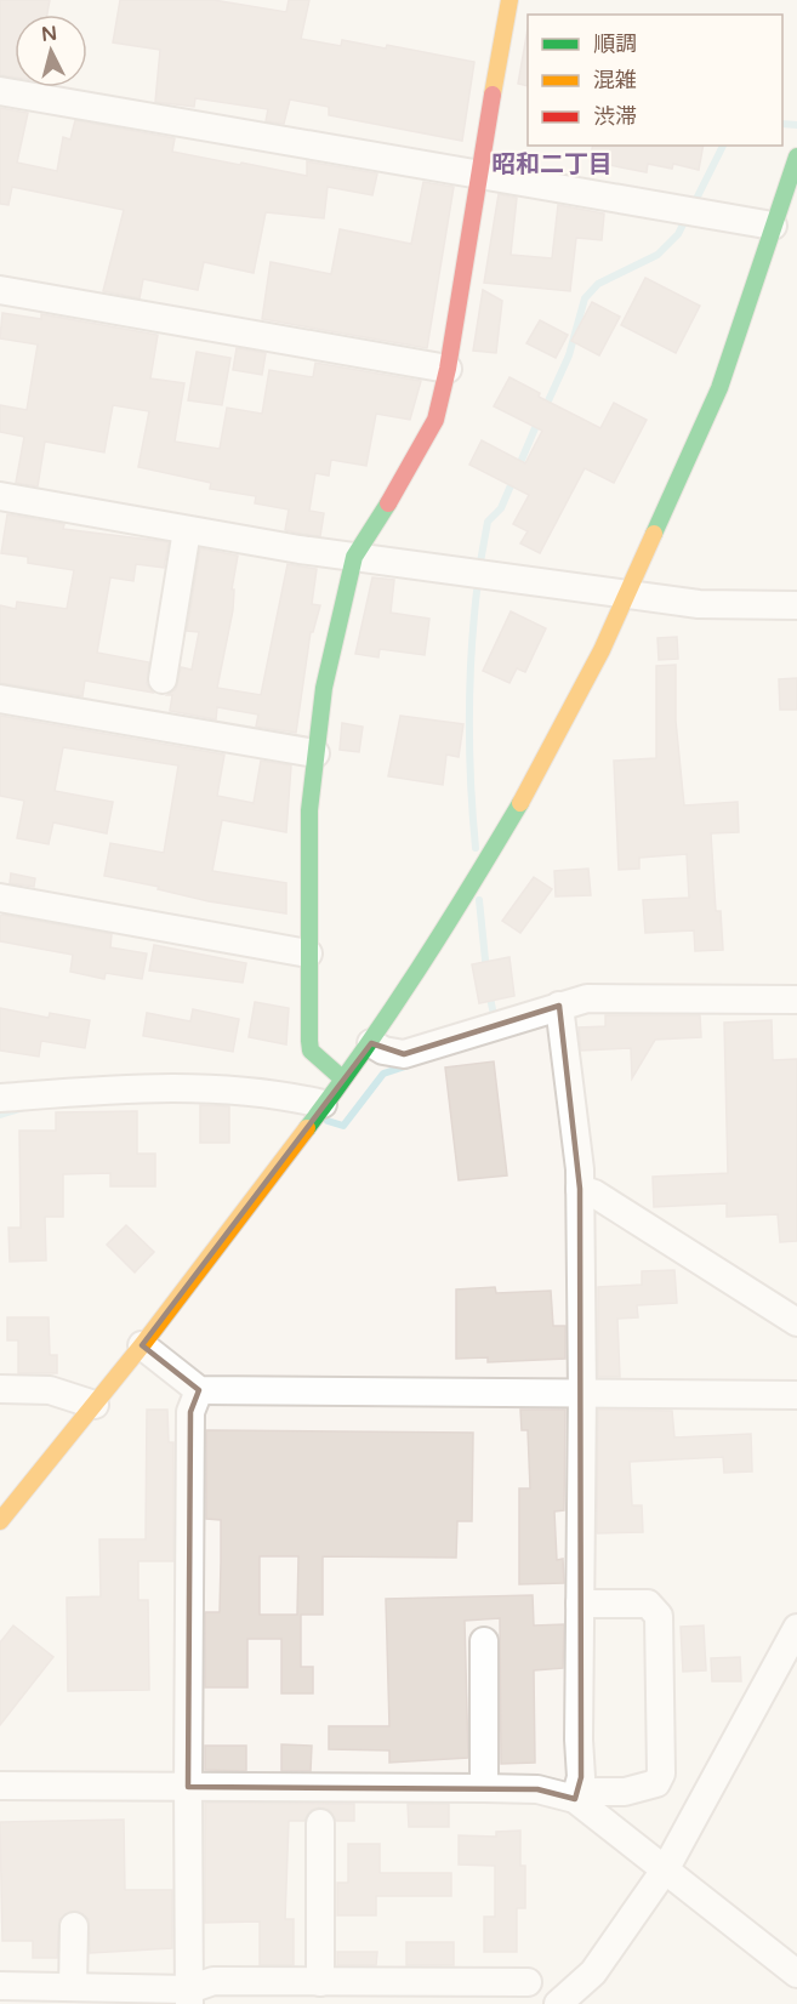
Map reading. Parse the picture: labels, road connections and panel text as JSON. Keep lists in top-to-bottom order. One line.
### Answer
{"districts":["昭和二丁目"],"legend":["順調","混雑","渋滞"],"north":"top"}
